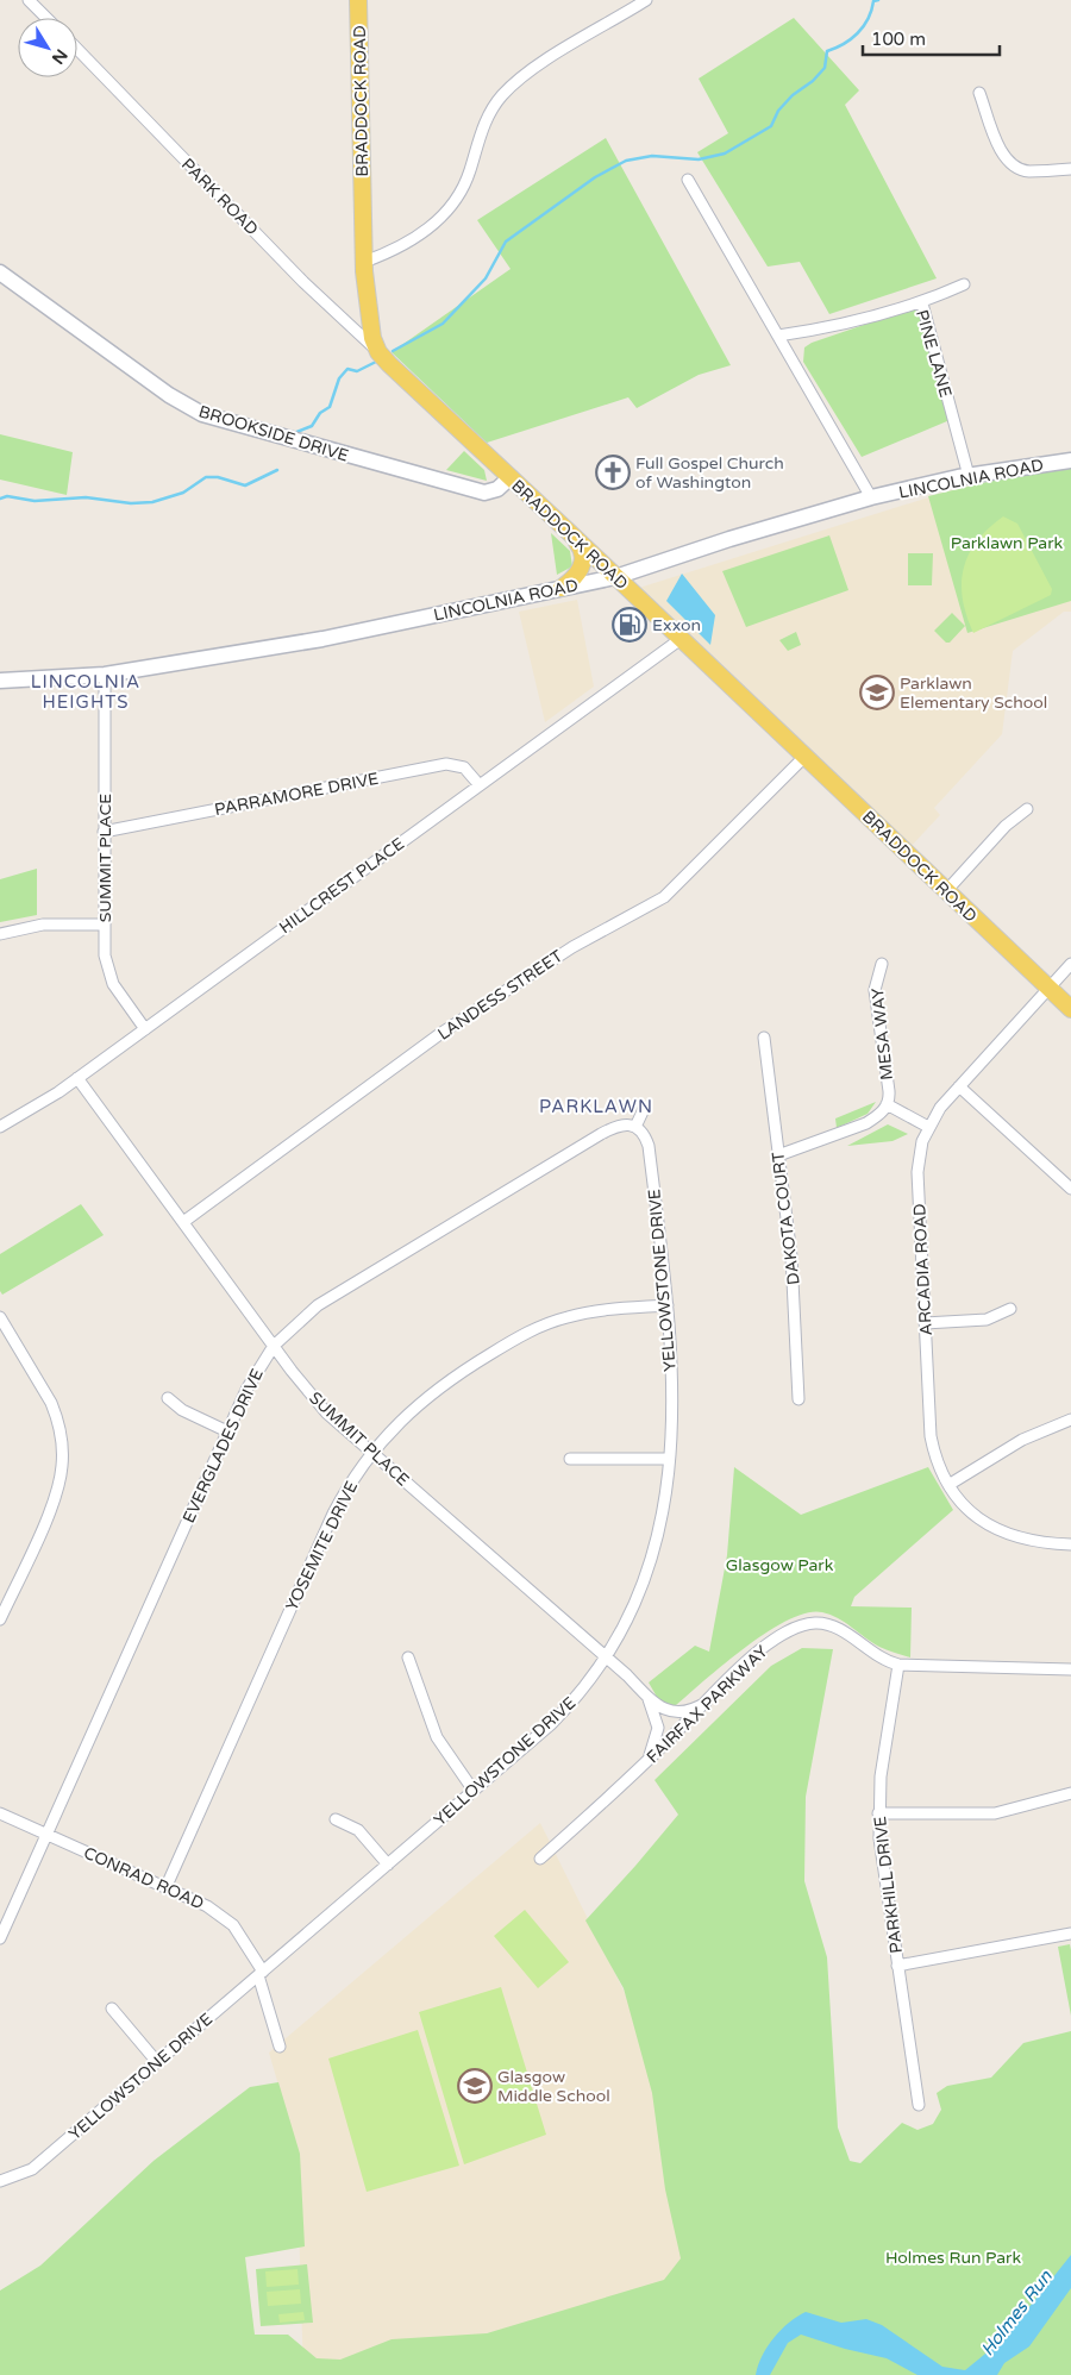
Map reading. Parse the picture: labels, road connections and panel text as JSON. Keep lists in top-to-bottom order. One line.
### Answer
{"streets":{"main road":["BRADDOCK ROAD","BROOKSIDE DRIVE","LINCOLNIA ROAD"],"street":["PARK ROAD","PINE LANE","PARRAMORE DRIVE","SUMMIT PLACE","HILLCREST PLACE","LANDESS STREET","MESA WAY","DAKOTA COURT","ARCADIA ROAD","YELLOWSTONE DRIVE","EVERGLADES DRIVE","YOSEMITE DRIVE","FAIRFAX PARKWAY","CONRAD ROAD","PARKHILL DRIVE"]},"crossings":[["BRADDOCK ROAD","PARK ROAD"],["BRADDOCK ROAD","BROOKSIDE DRIVE"],["BRADDOCK ROAD","LINCOLNIA ROAD"],["BRADDOCK ROAD","HILLCREST PLACE"],["BRADDOCK ROAD","LANDESS STREET"],["BRADDOCK ROAD","ARCADIA ROAD"],["PINE LANE","LINCOLNIA ROAD"],["LINCOLNIA ROAD","SUMMIT PLACE"],["PARRAMORE DRIVE","SUMMIT PLACE"],["PARRAMORE DRIVE","HILLCREST PLACE"],["SUMMIT PLACE","HILLCREST PLACE"],["SUMMIT PLACE","LANDESS STREET"],["SUMMIT PLACE","YELLOWSTONE DRIVE"],["SUMMIT PLACE","EVERGLADES DRIVE"],["SUMMIT PLACE","YOSEMITE DRIVE"],["SUMMIT PLACE","FAIRFAX PARKWAY"],["YELLOWSTONE DRIVE","EVERGLADES DRIVE"],["YELLOWSTONE DRIVE","YOSEMITE DRIVE"],["YELLOWSTONE DRIVE","CONRAD ROAD"],["EVERGLADES DRIVE","CONRAD ROAD"],["YOSEMITE DRIVE","CONRAD ROAD"],["FAIRFAX PARKWAY","PARKHILL DRIVE"]],"districts":["LINCOLNIA HEIGHTS","PARKLAWN"],"water":["Holmes Run"],"parks":["Parklawn Park","Glasgow Park","Holmes Run Park"],"places":{"church":["Full Gospel Church of Washington"],"fuel station":["Exxon"],"school or university":["Parklawn Elementary School","Glasgow Middle School"]},"scale_bar":"100 m","north":"bottom right"}
